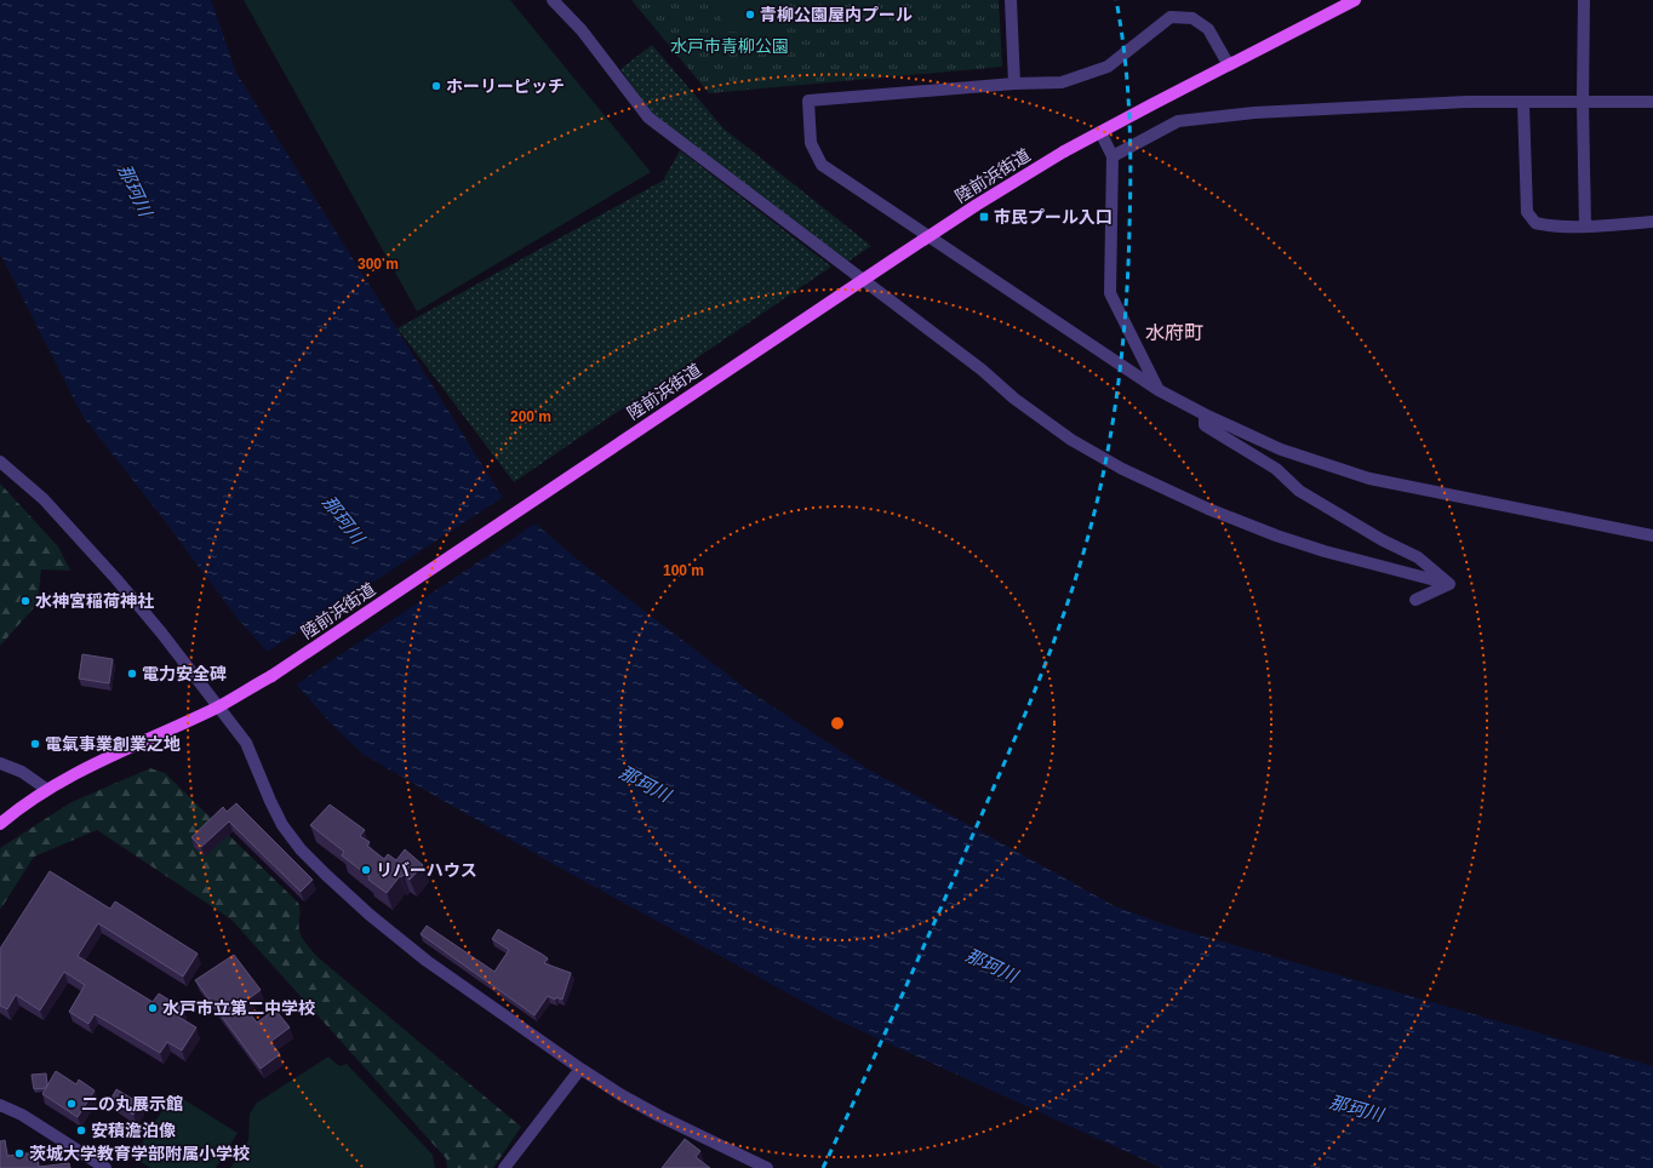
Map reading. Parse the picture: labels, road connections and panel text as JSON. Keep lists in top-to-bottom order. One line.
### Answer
{"streets":{"main road":["陸前浜街道"]},"districts":["水府町"],"water":["那珂川"],"parks":["水戸市青柳公園"],"places":{"other":["青柳公園屋内プール","ホーリーピッチ","水神宮稲荷神社","電力安全碑","電氣事業創業之地","リバーハウス","水戸市立第二中学校","二の丸展示館","安積澹泊像","茨城大学教育学部附属小学校"],"transit":["市民プール入口"]},"rings":["300 m","200 m","100 m"]}
